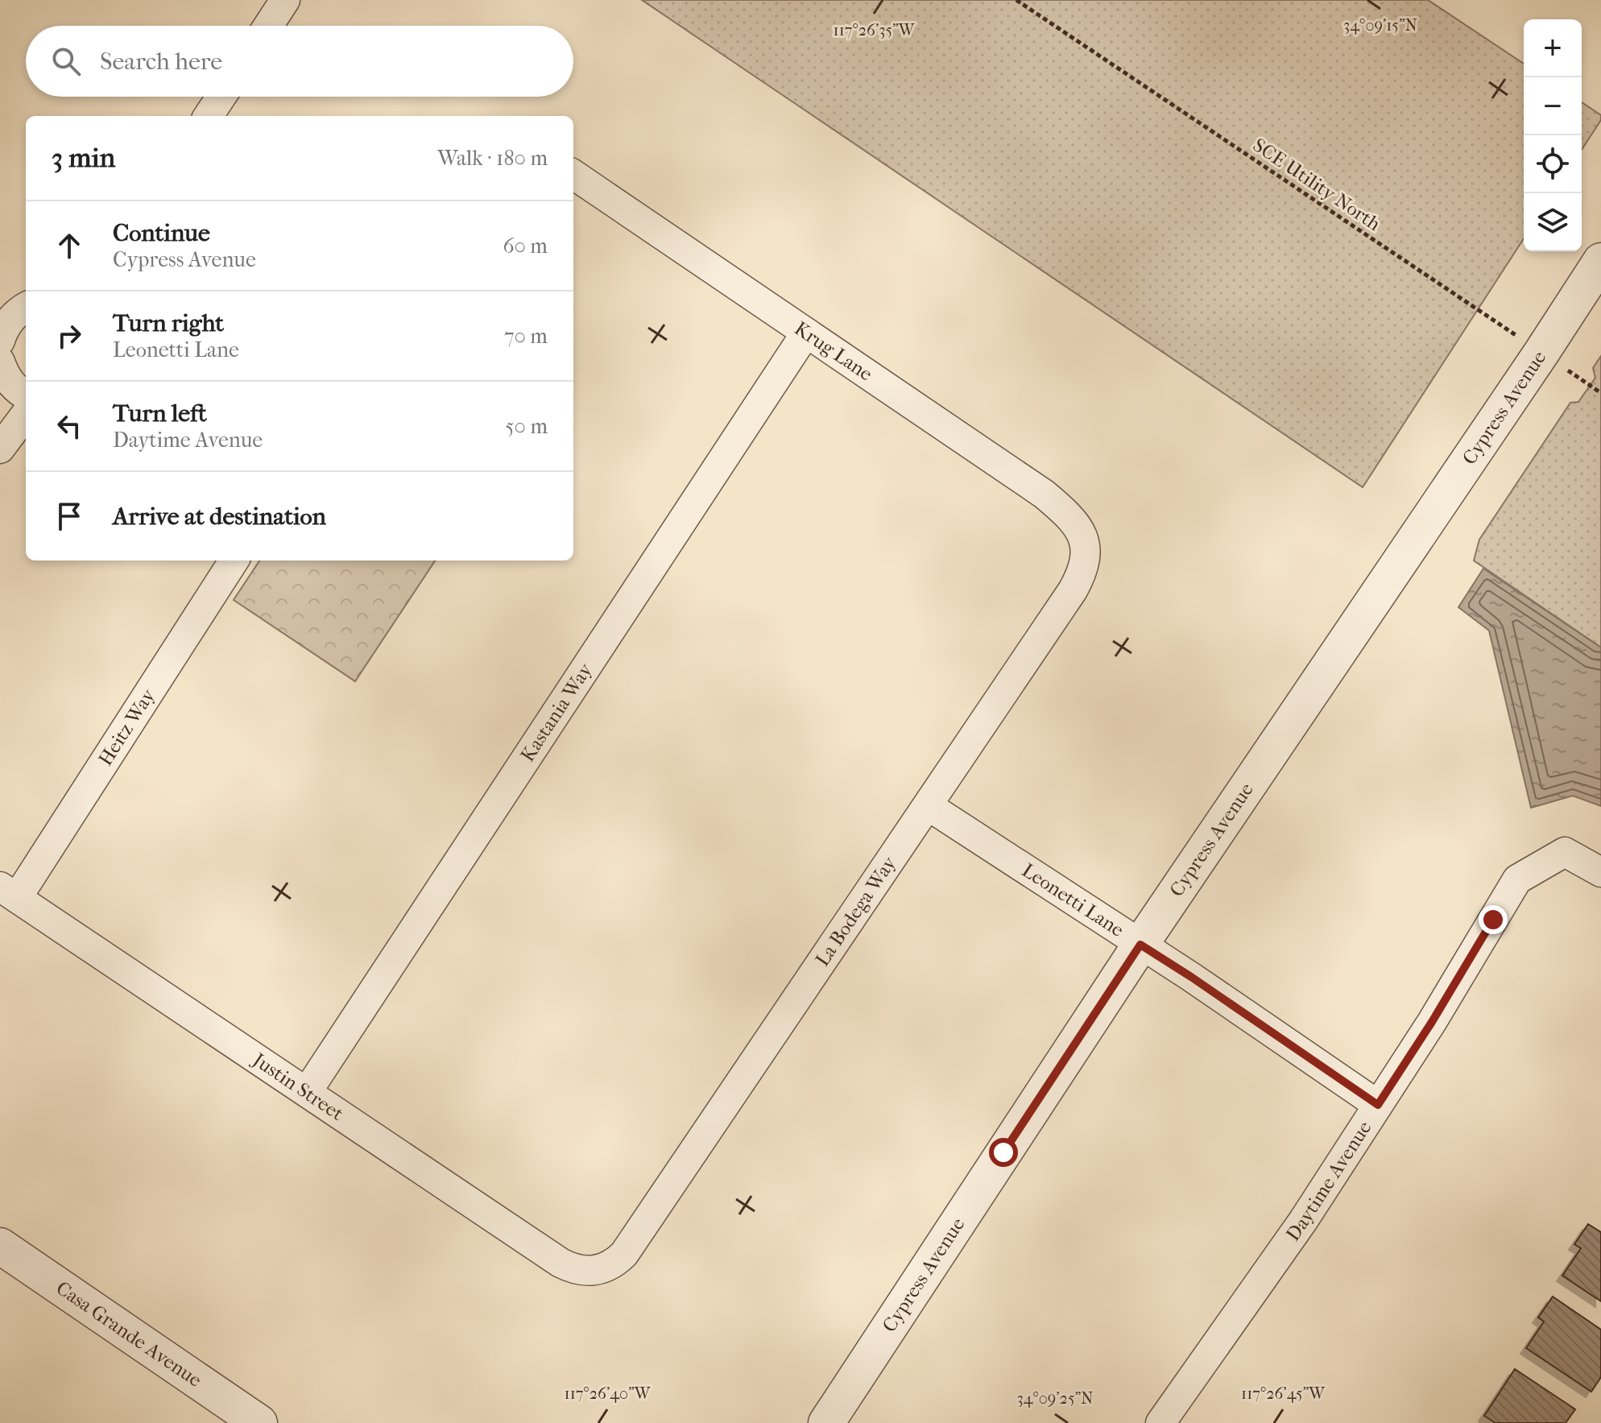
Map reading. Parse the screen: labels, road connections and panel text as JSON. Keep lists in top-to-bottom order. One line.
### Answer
{"streets":{"street":["Krug Lane","Cypress Avenue","Kastania Way","Heitz Way","Leonetti Lane","La Bodega Way","Justin Street","Daytime Avenue","Casa Grande Avenue"],"path":["SCE Utility North"]},"crossings":[["SCE Utility North","Cypress Avenue"],["Krug Lane","Kastania Way"],["Krug Lane","La Bodega Way"],["Cypress Avenue","Leonetti Lane"],["Kastania Way","Justin Street"],["Heitz Way","Justin Street"],["Leonetti Lane","La Bodega Way"],["Leonetti Lane","Daytime Avenue"],["La Bodega Way","Justin Street"]],"page":{"map_buttons":["+","−"],"search":"Search here","heading":["3 min","Walk · 180 m"],"list":[["Continue","Cypress Avenue","60 m"],["Turn right","Leonetti Lane","70 m"],["Turn left","Daytime Avenue","50 m"],"Arrive at destination"]},"coordinates":["34°09'15\"N","117°26'35\"W","117°26'40\"W","117°26'45\"W","34°09'25\"N"]}
